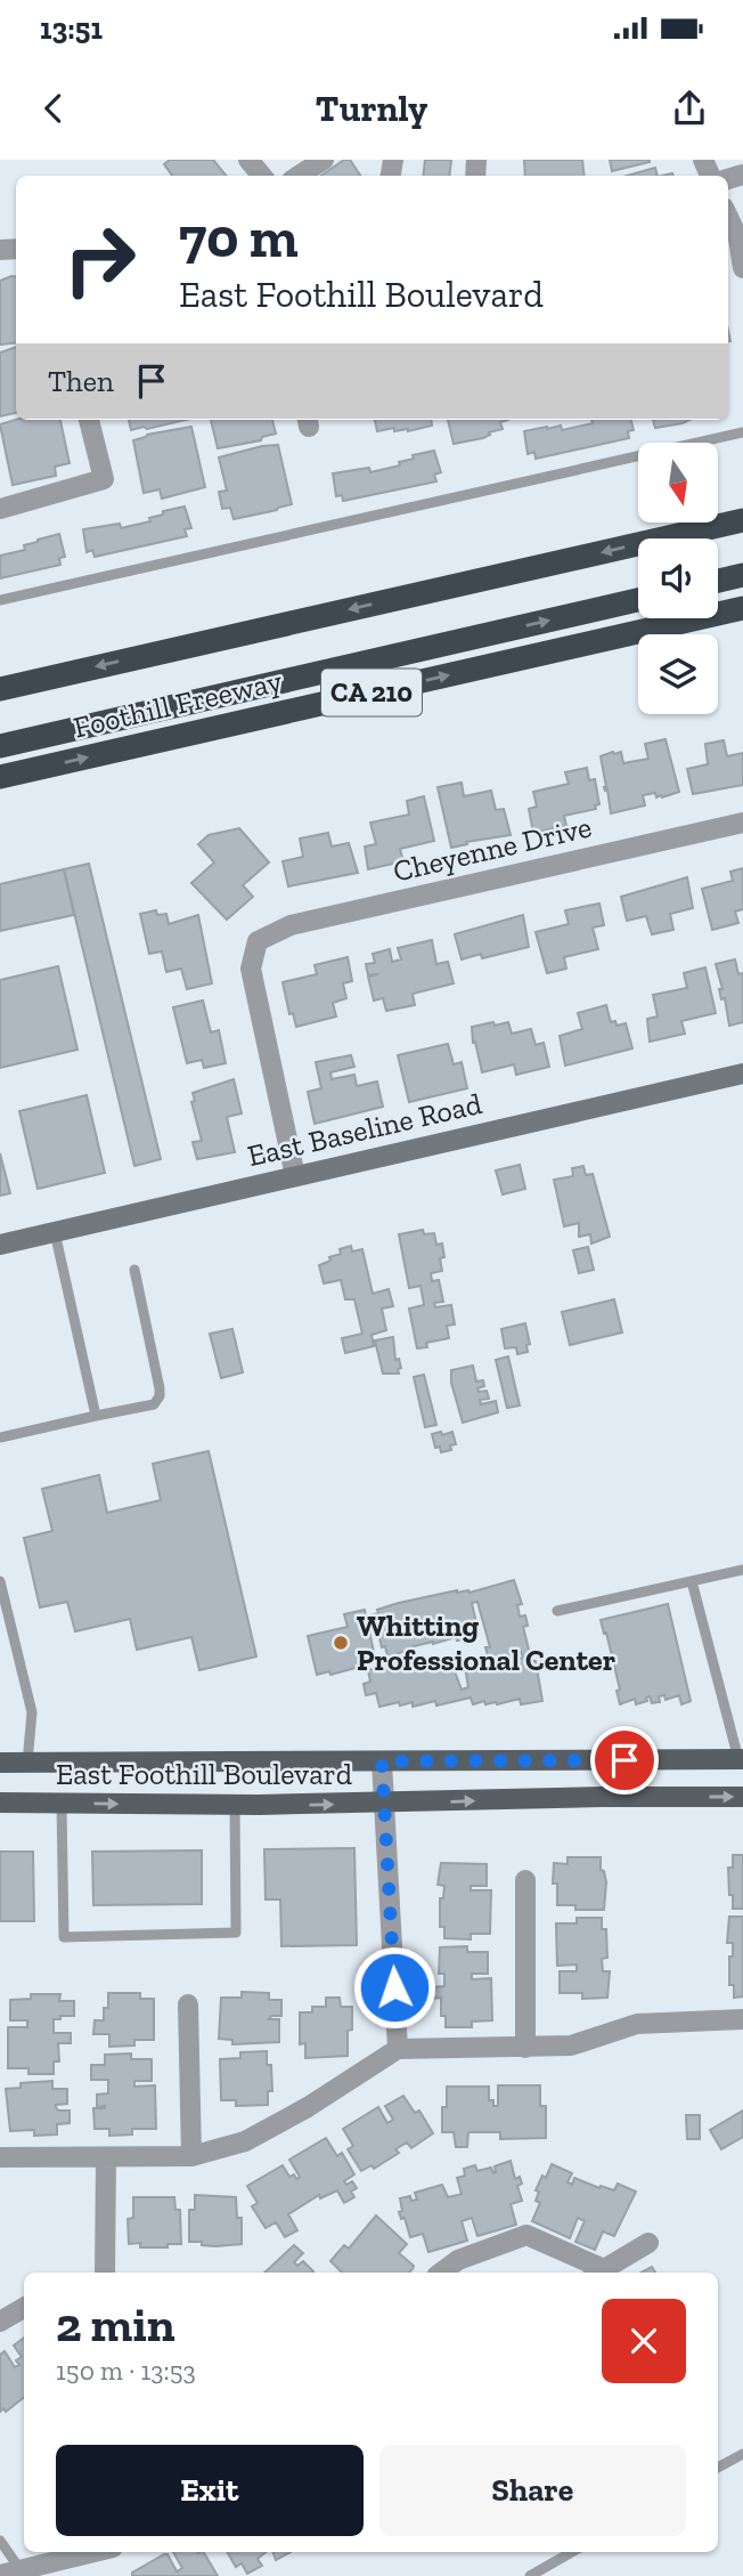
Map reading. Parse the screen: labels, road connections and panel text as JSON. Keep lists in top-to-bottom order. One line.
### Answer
{"streets":{"highway":["CA 210","Foothill Freeway"],"main road":["East Baseline Road","East Foothill Boulevard"],"street":["Cheyenne Drive"]},"crossings":[["Cheyenne Drive","East Baseline Road"]],"places":["Whitting Professional Center"],"north":"bottom","page":{"status":"13:51","header":"Turnly","turn":["70 m","East Foothill Boulevard"],"then":"Then","heading":["2 min","150 m · 13:53"],"buttons":["Exit","Share"]}}
